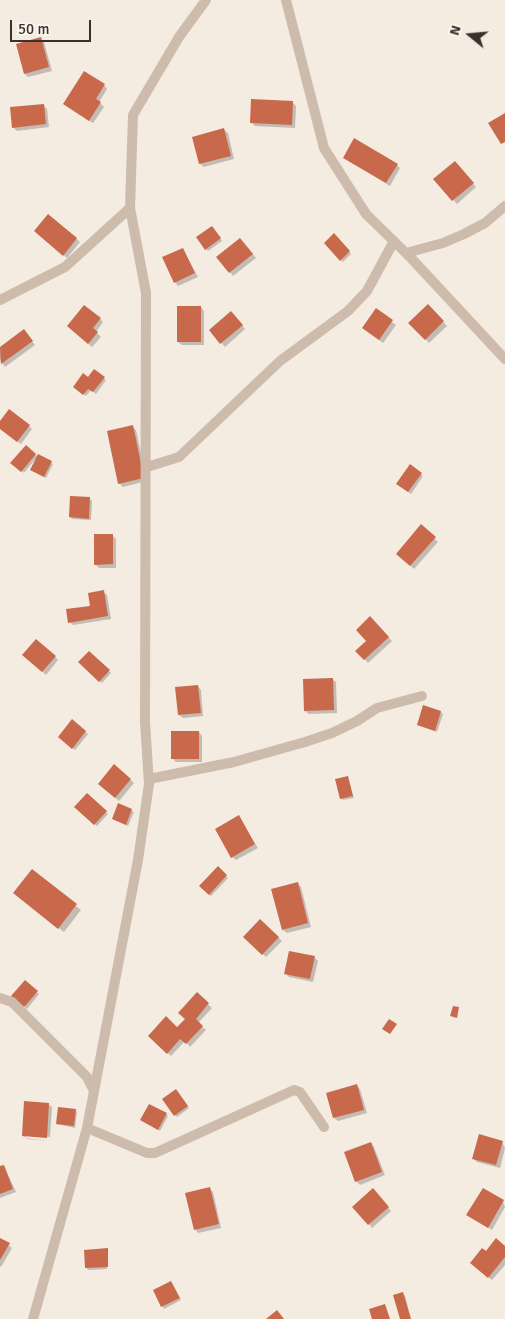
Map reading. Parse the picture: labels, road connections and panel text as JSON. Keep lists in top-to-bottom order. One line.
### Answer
{"scale_bar":"50 m","north":"left"}
